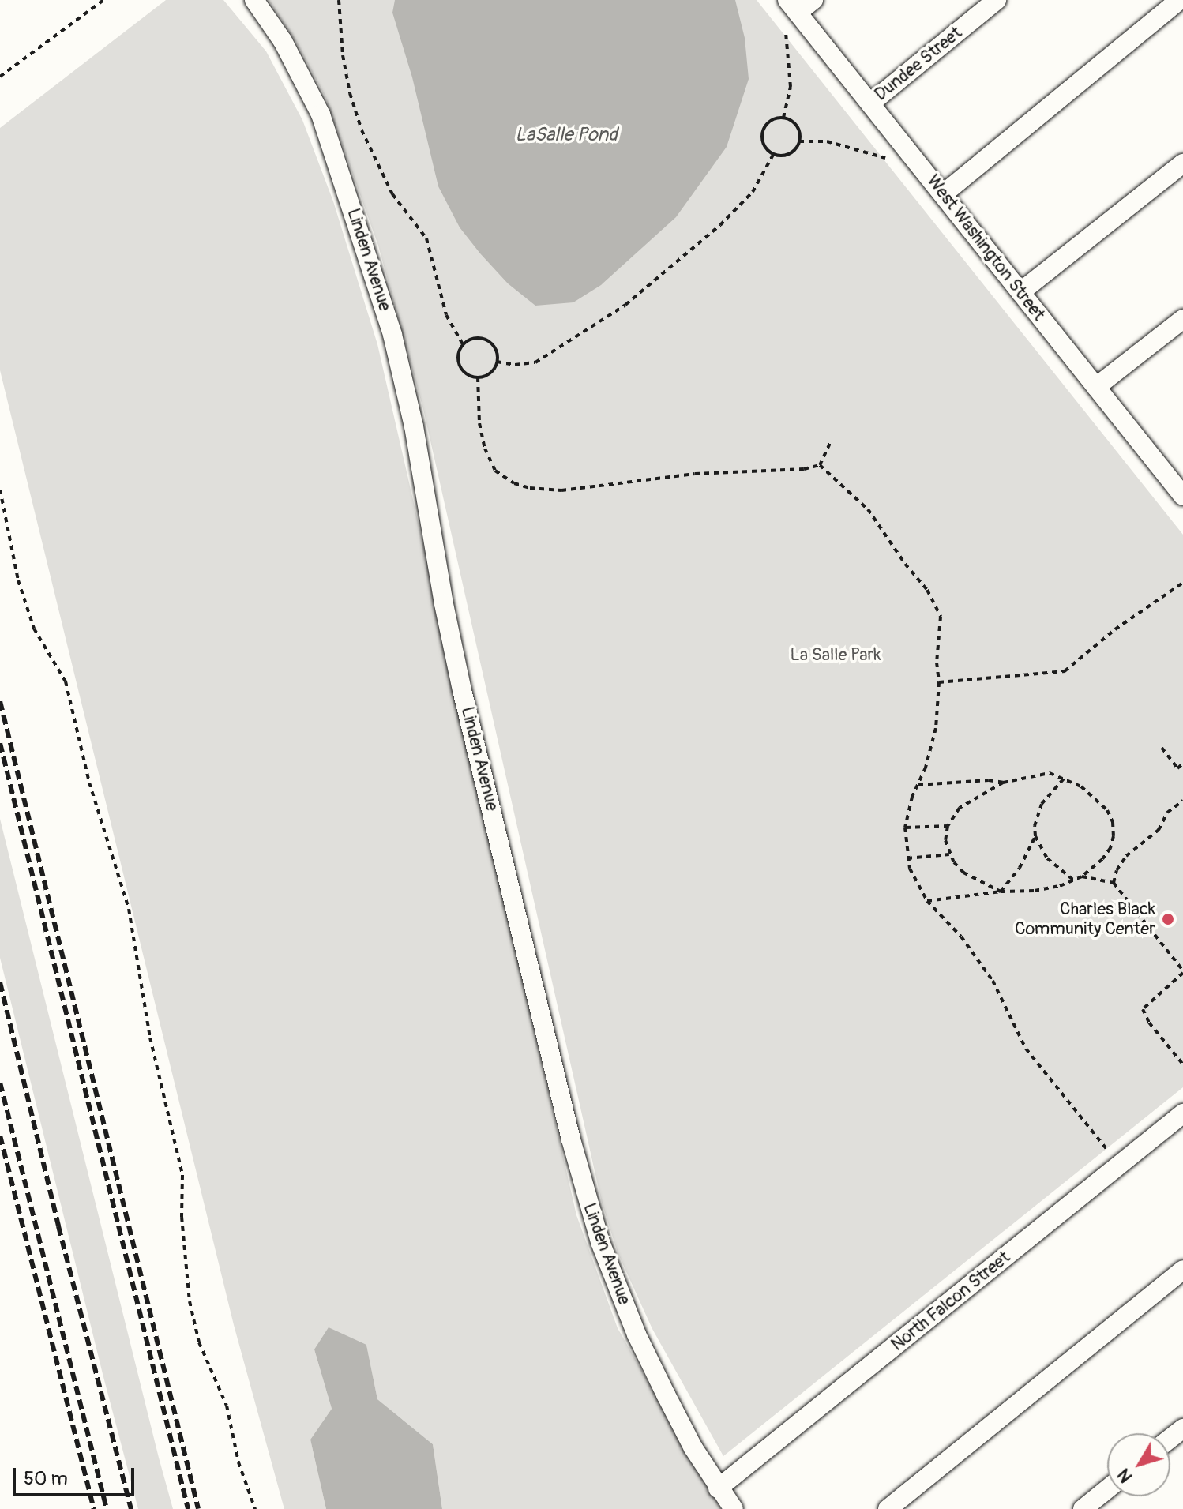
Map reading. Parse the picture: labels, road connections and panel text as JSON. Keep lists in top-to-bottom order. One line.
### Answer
{"streets":{"street":["Dundee Street","West Washington Street","Linden Avenue","North Falcon Street"]},"crossings":[["Dundee Street","West Washington Street"],["Linden Avenue","North Falcon Street"]],"water":["LaSalle Pond"],"parks":["La Salle Park"],"places":["Charles Black Community Center"],"scale_bar":"50 m","north":"bottom left"}
